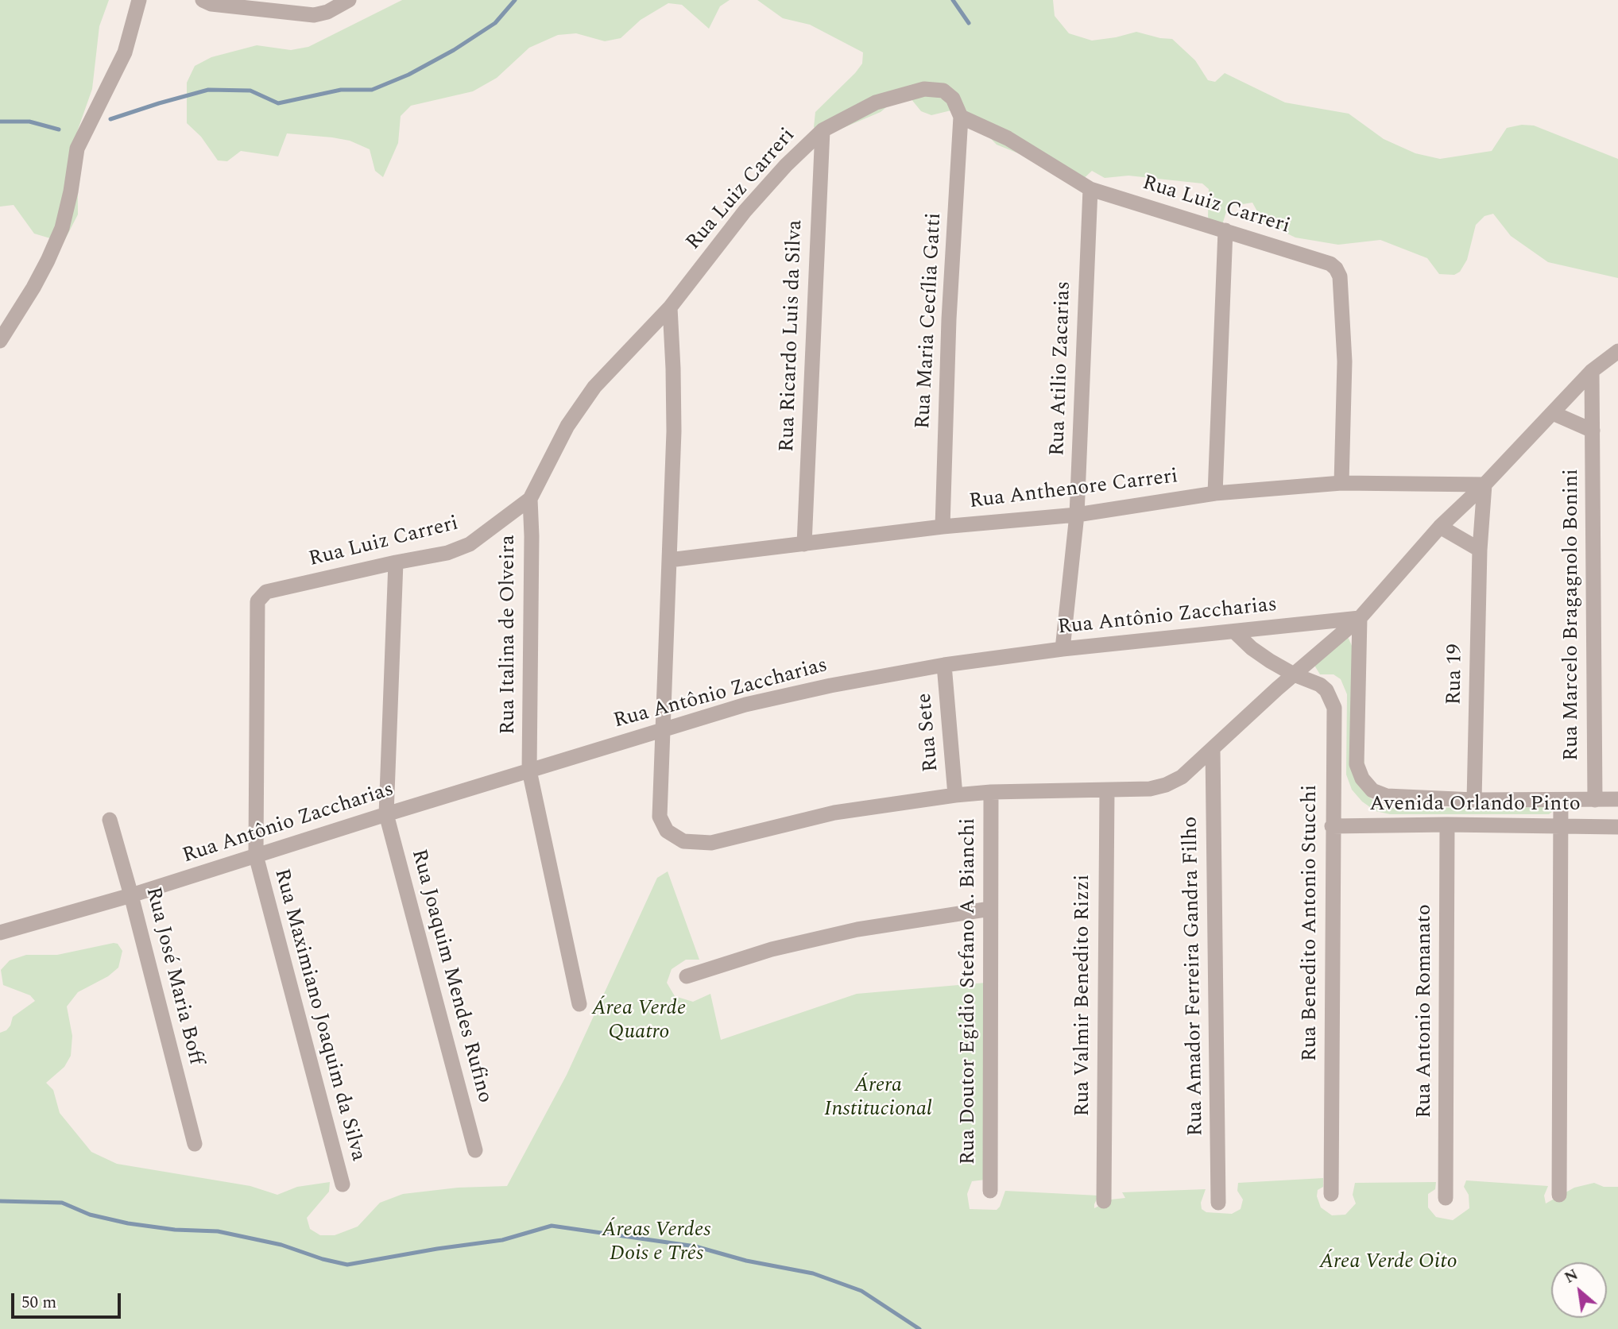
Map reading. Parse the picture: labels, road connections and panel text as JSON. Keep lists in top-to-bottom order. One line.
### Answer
{"streets":{"street":["Rua Luiz Carreri","Rua Maria Cecília Gatti","Rua Ricardo Luis da Silva","Rua Atilio Zacarias","Rua Anthenore Carreri","Rua Marcelo Bragagnolo Bonini","Rua Antônio Zaccharias","Rua Italina de Olveira","Rua 19","Rua Sete","Avenida Orlando Pinto","Rua Benedito Antonio Stucchi","Rua José Maria Boff","Rua Joaquim Mendes Rufino","Rua Amador Ferreira Gandra Filho","Rua Doutor Egidio Stefano A. Bianchi","Rua Valmir Benedito Rizzi","Rua Antonio Romanato","Rua Maximiano Joaquim da Silva"]},"crossings":[["Rua Luiz Carreri","Rua Maria Cecília Gatti"],["Rua Luiz Carreri","Rua Ricardo Luis da Silva"],["Rua Luiz Carreri","Rua Atilio Zacarias"],["Rua Luiz Carreri","Rua Anthenore Carreri"],["Rua Luiz Carreri","Rua Italina de Olveira"],["Rua Luiz Carreri","Rua Joaquim Mendes Rufino"],["Rua Luiz Carreri","Rua Maximiano Joaquim da Silva"],["Rua Maria Cecília Gatti","Rua Anthenore Carreri"],["Rua Ricardo Luis da Silva","Rua Anthenore Carreri"],["Rua Atilio Zacarias","Rua Anthenore Carreri"],["Rua Atilio Zacarias","Rua Antônio Zaccharias"],["Rua Anthenore Carreri","Rua 19"],["Rua Marcelo Bragagnolo Bonini","Avenida Orlando Pinto"],["Rua Antônio Zaccharias","Rua Italina de Olveira"],["Rua Antônio Zaccharias","Rua Sete"],["Rua Antônio Zaccharias","Avenida Orlando Pinto"],["Rua Antônio Zaccharias","Rua Benedito Antonio Stucchi"],["Rua Antônio Zaccharias","Rua José Maria Boff"],["Rua Antônio Zaccharias","Rua Joaquim Mendes Rufino"],["Rua Antônio Zaccharias","Rua Maximiano Joaquim da Silva"],["Rua 19","Avenida Orlando Pinto"],["Avenida Orlando Pinto","Rua Benedito Antonio Stucchi"],["Avenida Orlando Pinto","Rua Antonio Romanato"]],"parks":["Área Verde Quatro","Árera Institucional","Áreas Verdes Dois e Três","Área Verde Oito"],"scale_bar":"50 m","north":"top left"}
